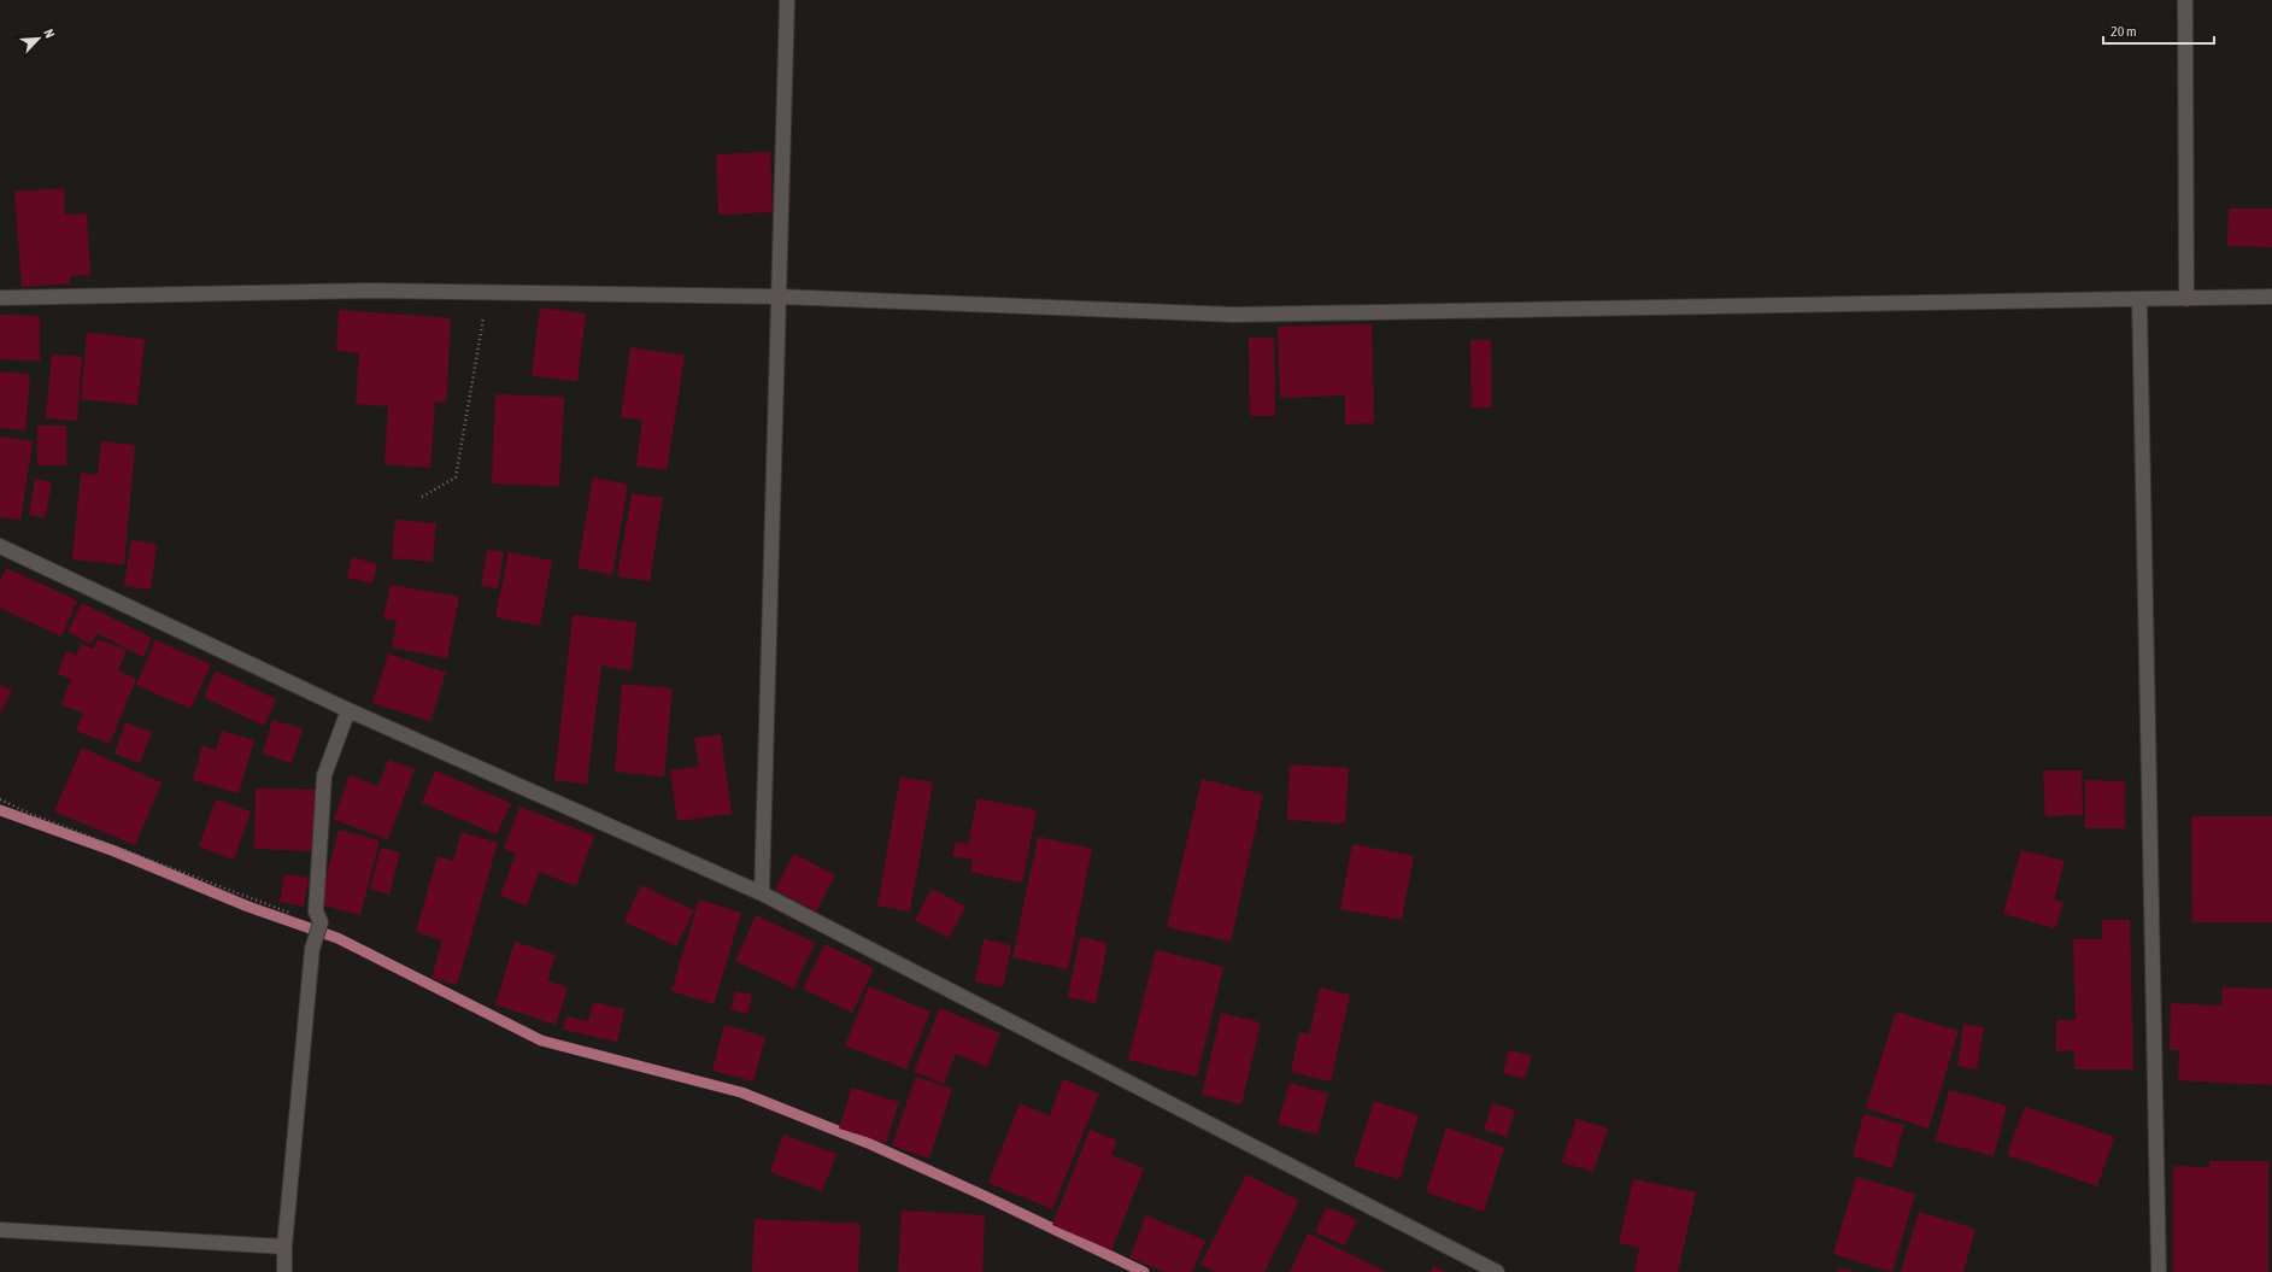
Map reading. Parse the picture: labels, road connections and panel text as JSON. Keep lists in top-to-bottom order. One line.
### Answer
{"scale_bar":"20 m","north":"top right"}
